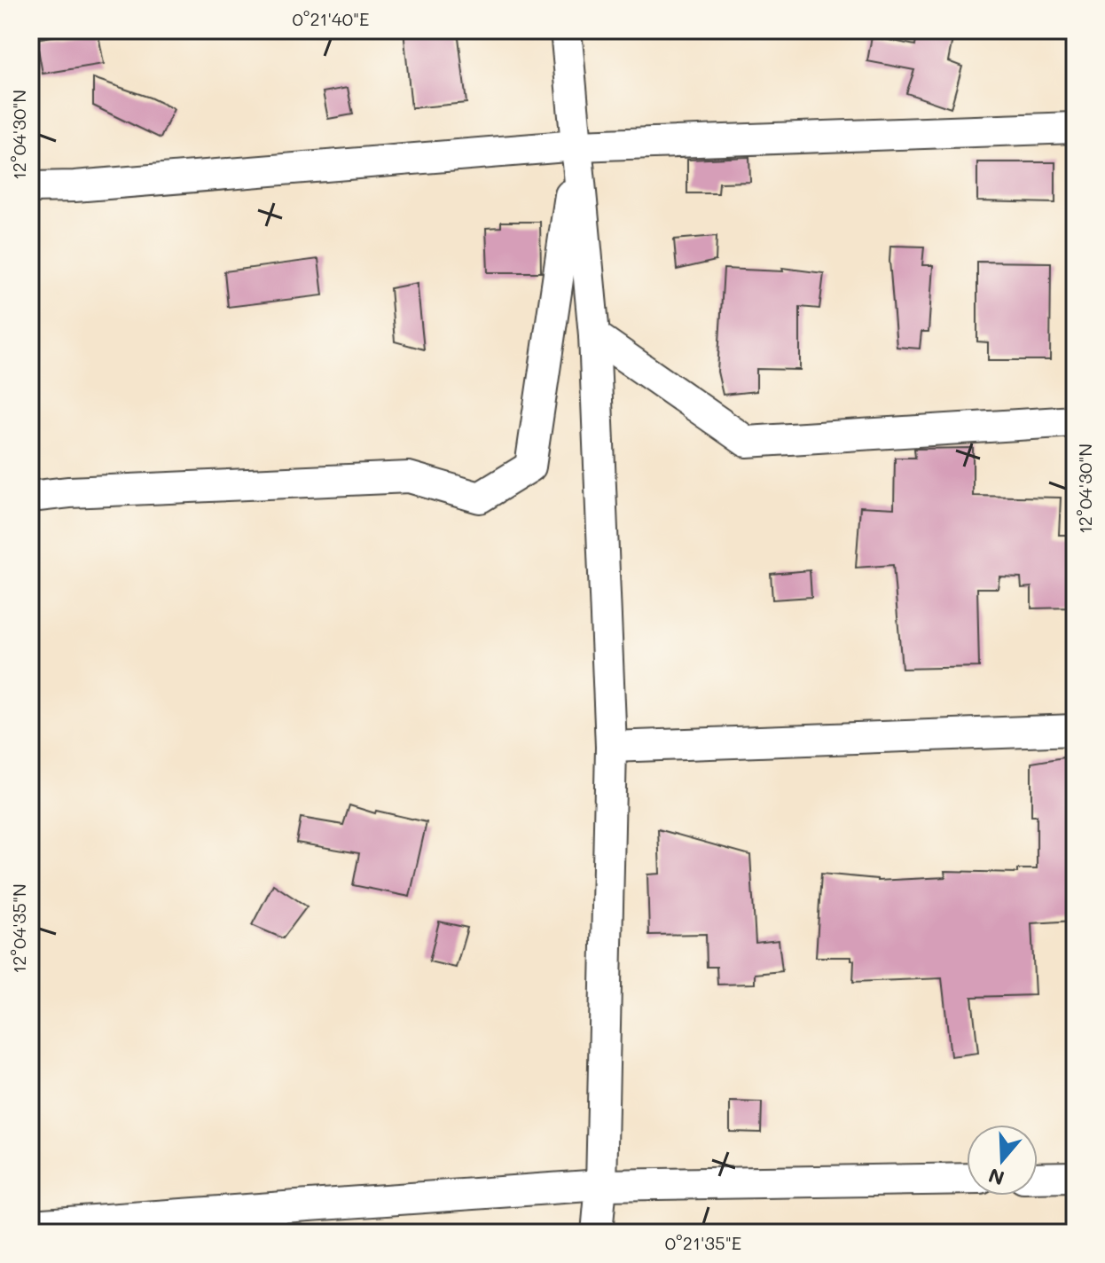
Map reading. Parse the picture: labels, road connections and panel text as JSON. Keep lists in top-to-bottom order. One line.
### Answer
{"north":"bottom","coordinates":["0°21'40\"E","12°04'30\"N","12°04'35\"N","0°21'35\"E"]}
